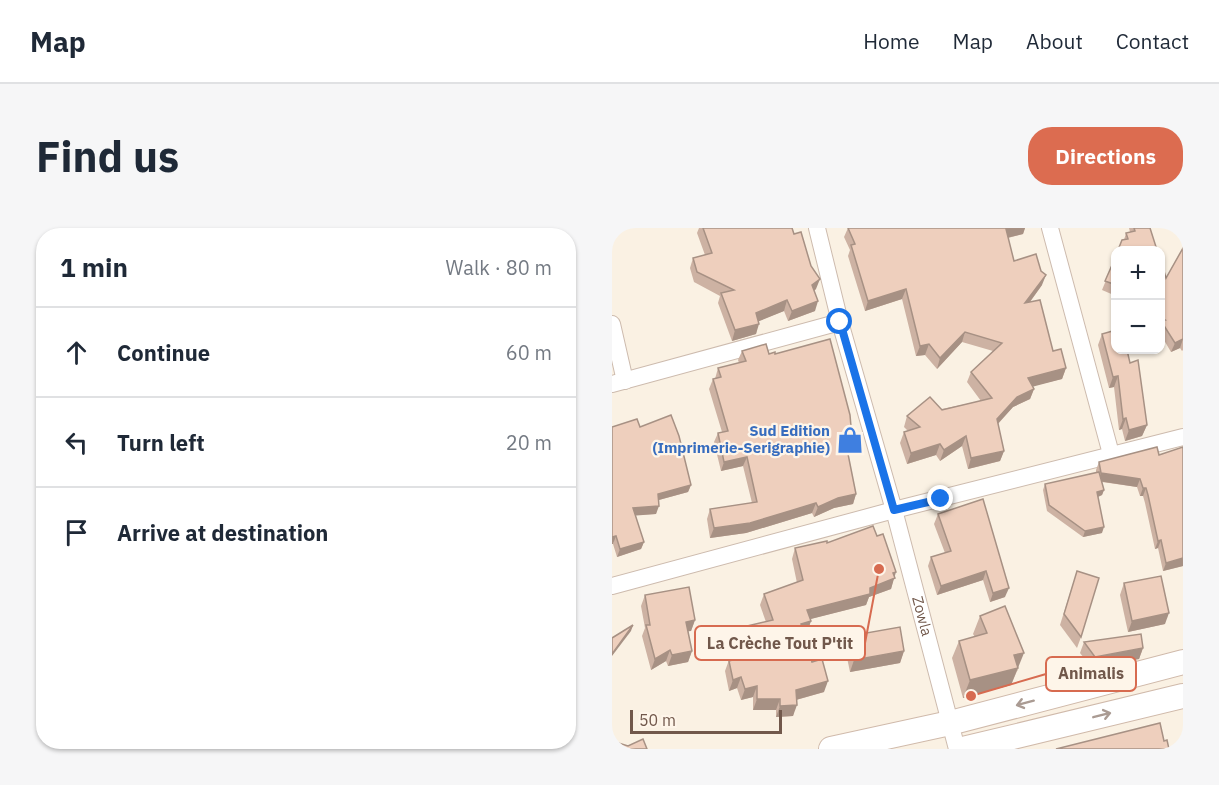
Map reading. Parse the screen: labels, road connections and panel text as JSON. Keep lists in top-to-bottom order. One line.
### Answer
{"streets":{"street":["Zowla"]},"places":{"shop":["Sud Edition (Imprimerie-Serigraphie)"],"other":["La Crèche Tout P'tit","Animalis"]},"scale_bar":"50 m","page":{"header":"Map","nav":["Home","Map","About","Contact"],"buttons":"Directions","title":"Find us","heading":["1 min","Walk · 80 m"],"map_buttons":["+","−"],"list":[["Continue","60 m"],["Turn left","20 m"],"Arrive at destination"],"scale":"50 m"}}
